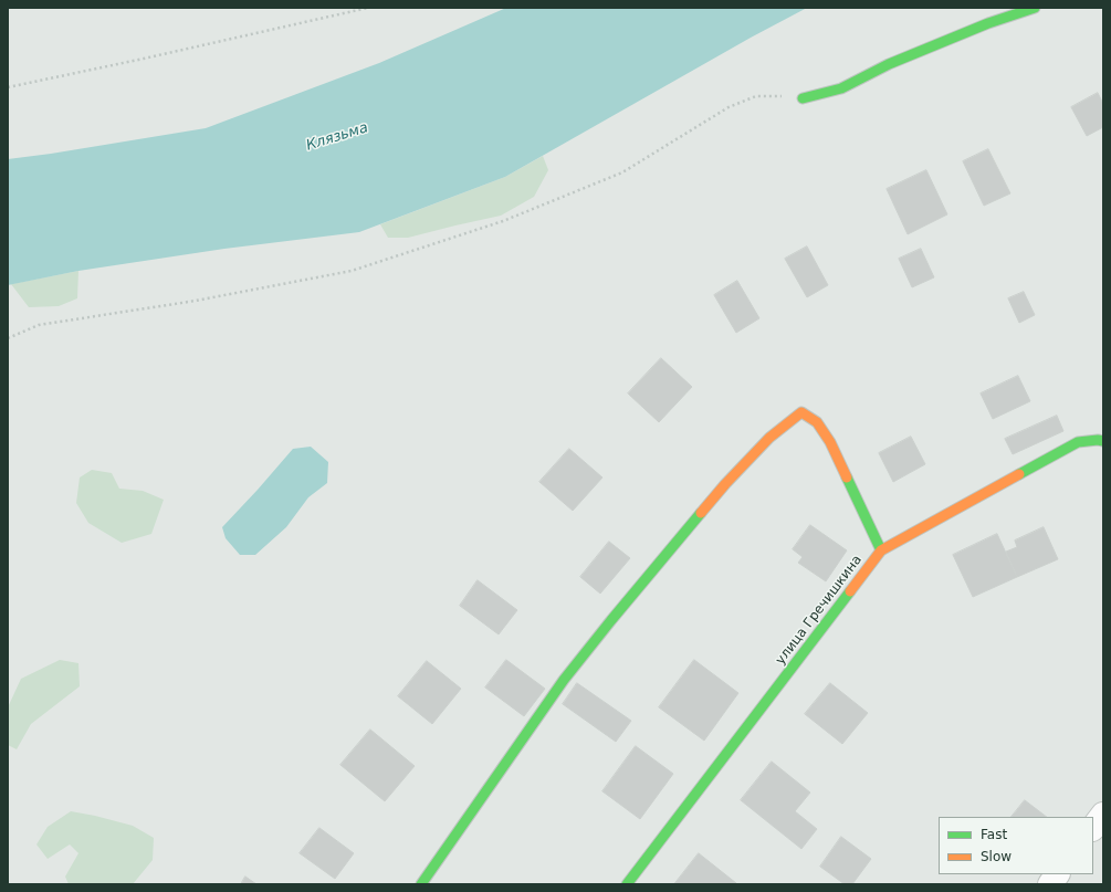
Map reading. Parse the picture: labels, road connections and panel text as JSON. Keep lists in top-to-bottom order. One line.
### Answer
{"streets":{"street":["улица Гречишкина"]},"water":["Клязьма"],"legend":["Fast","Slow"]}
